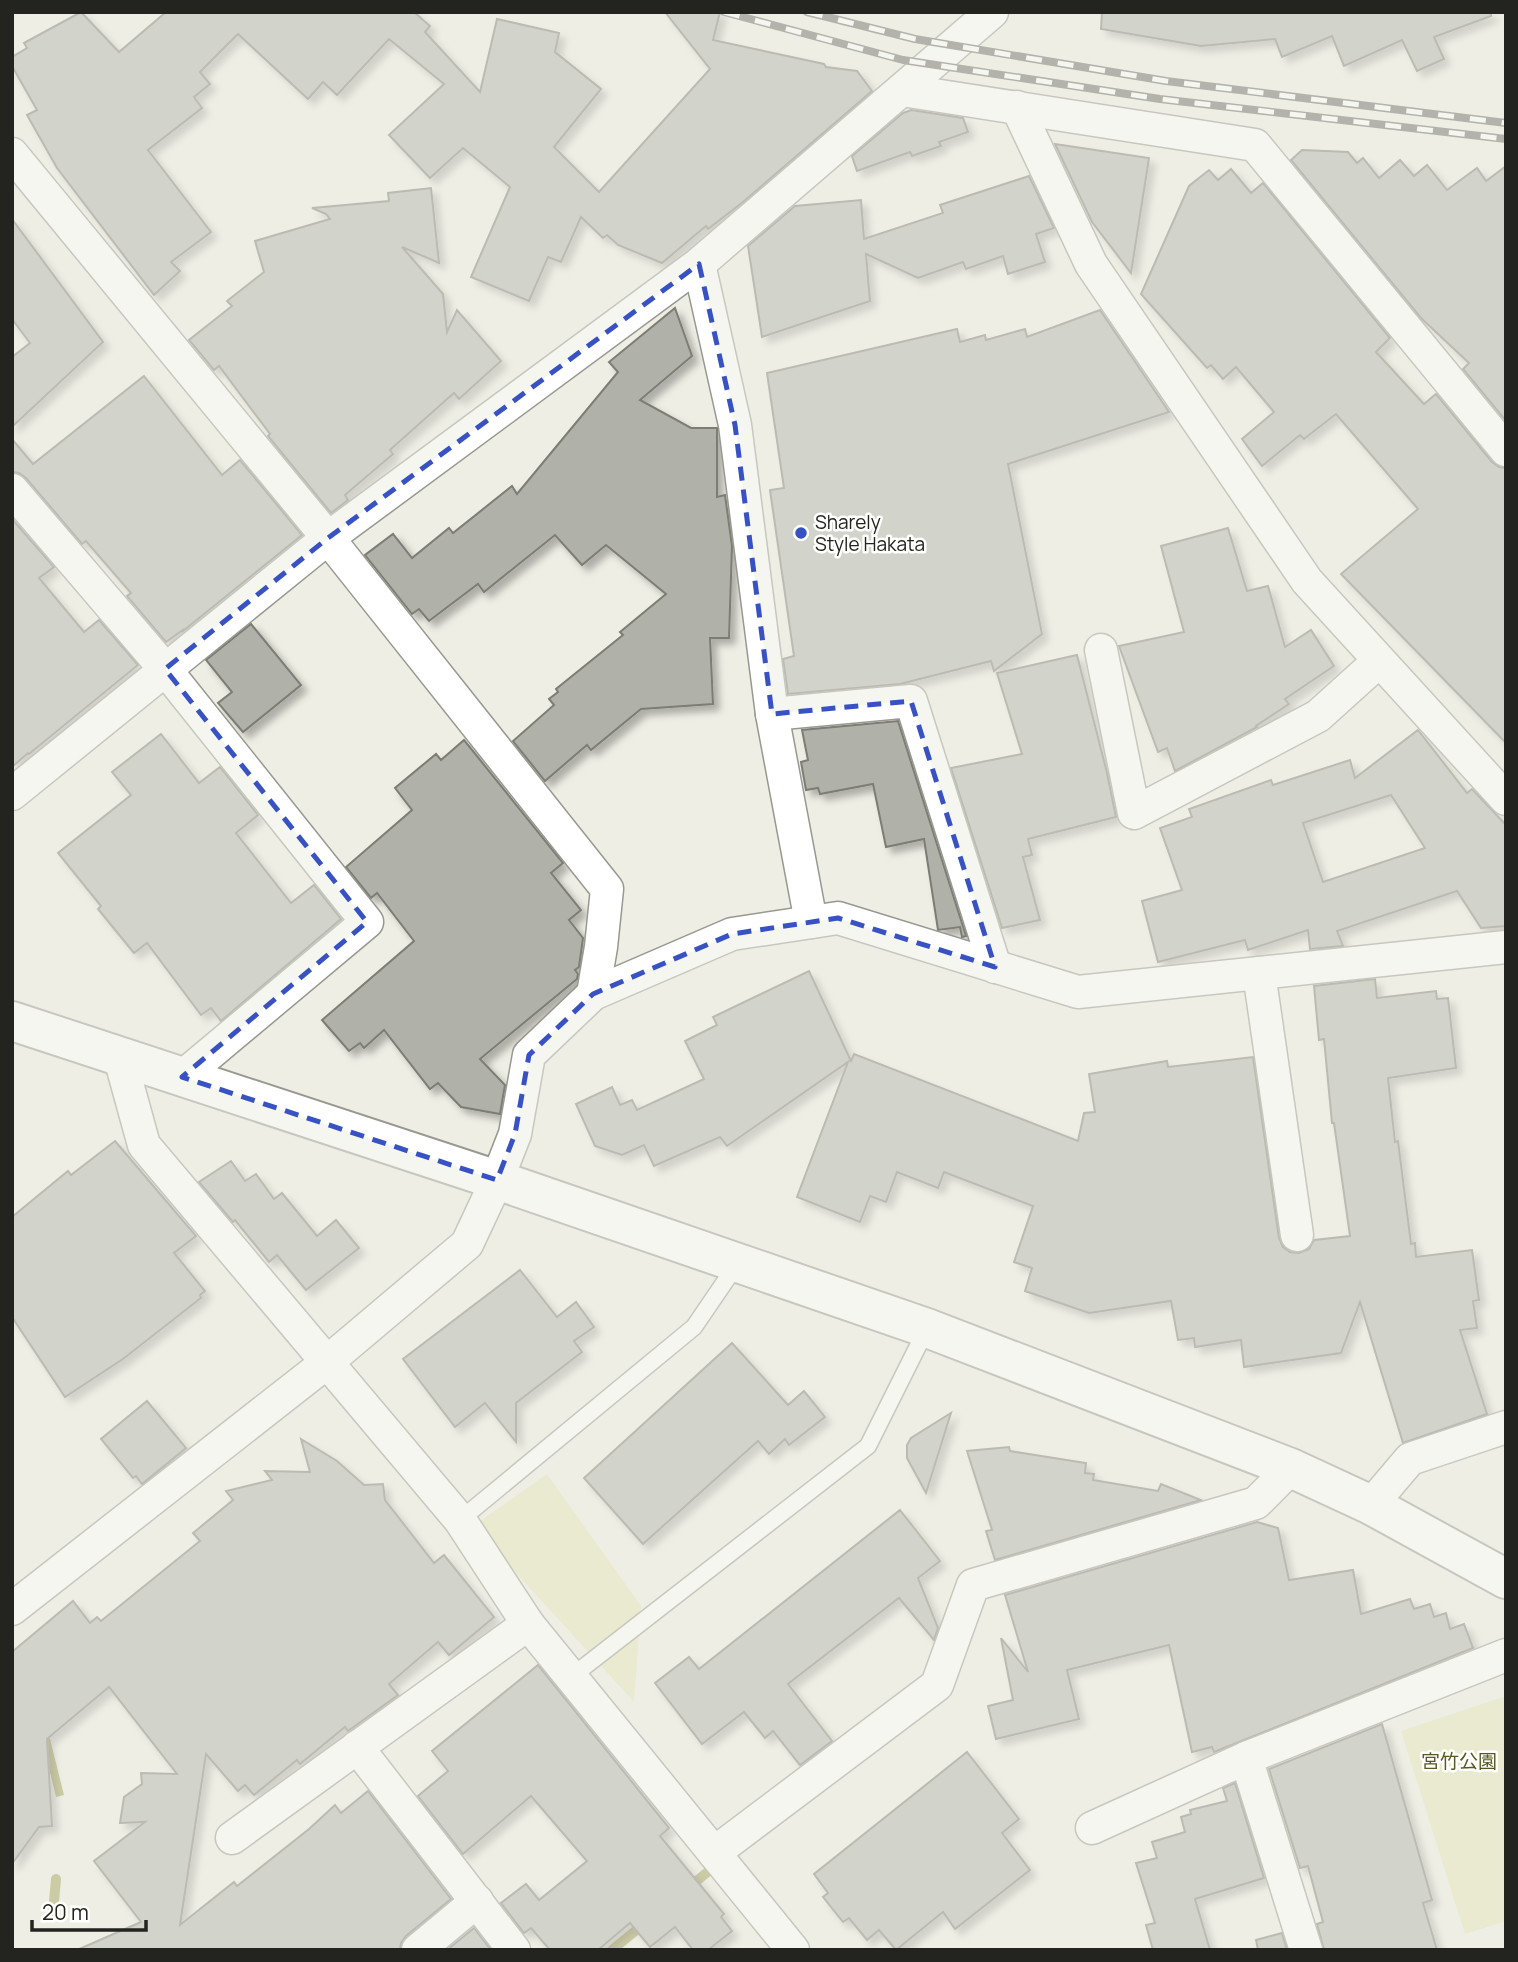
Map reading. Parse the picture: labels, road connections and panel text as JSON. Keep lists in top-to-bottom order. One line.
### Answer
{"parks":["宮竹公園"],"places":["Sharely Style Hakata"],"scale_bar":"20 m"}
